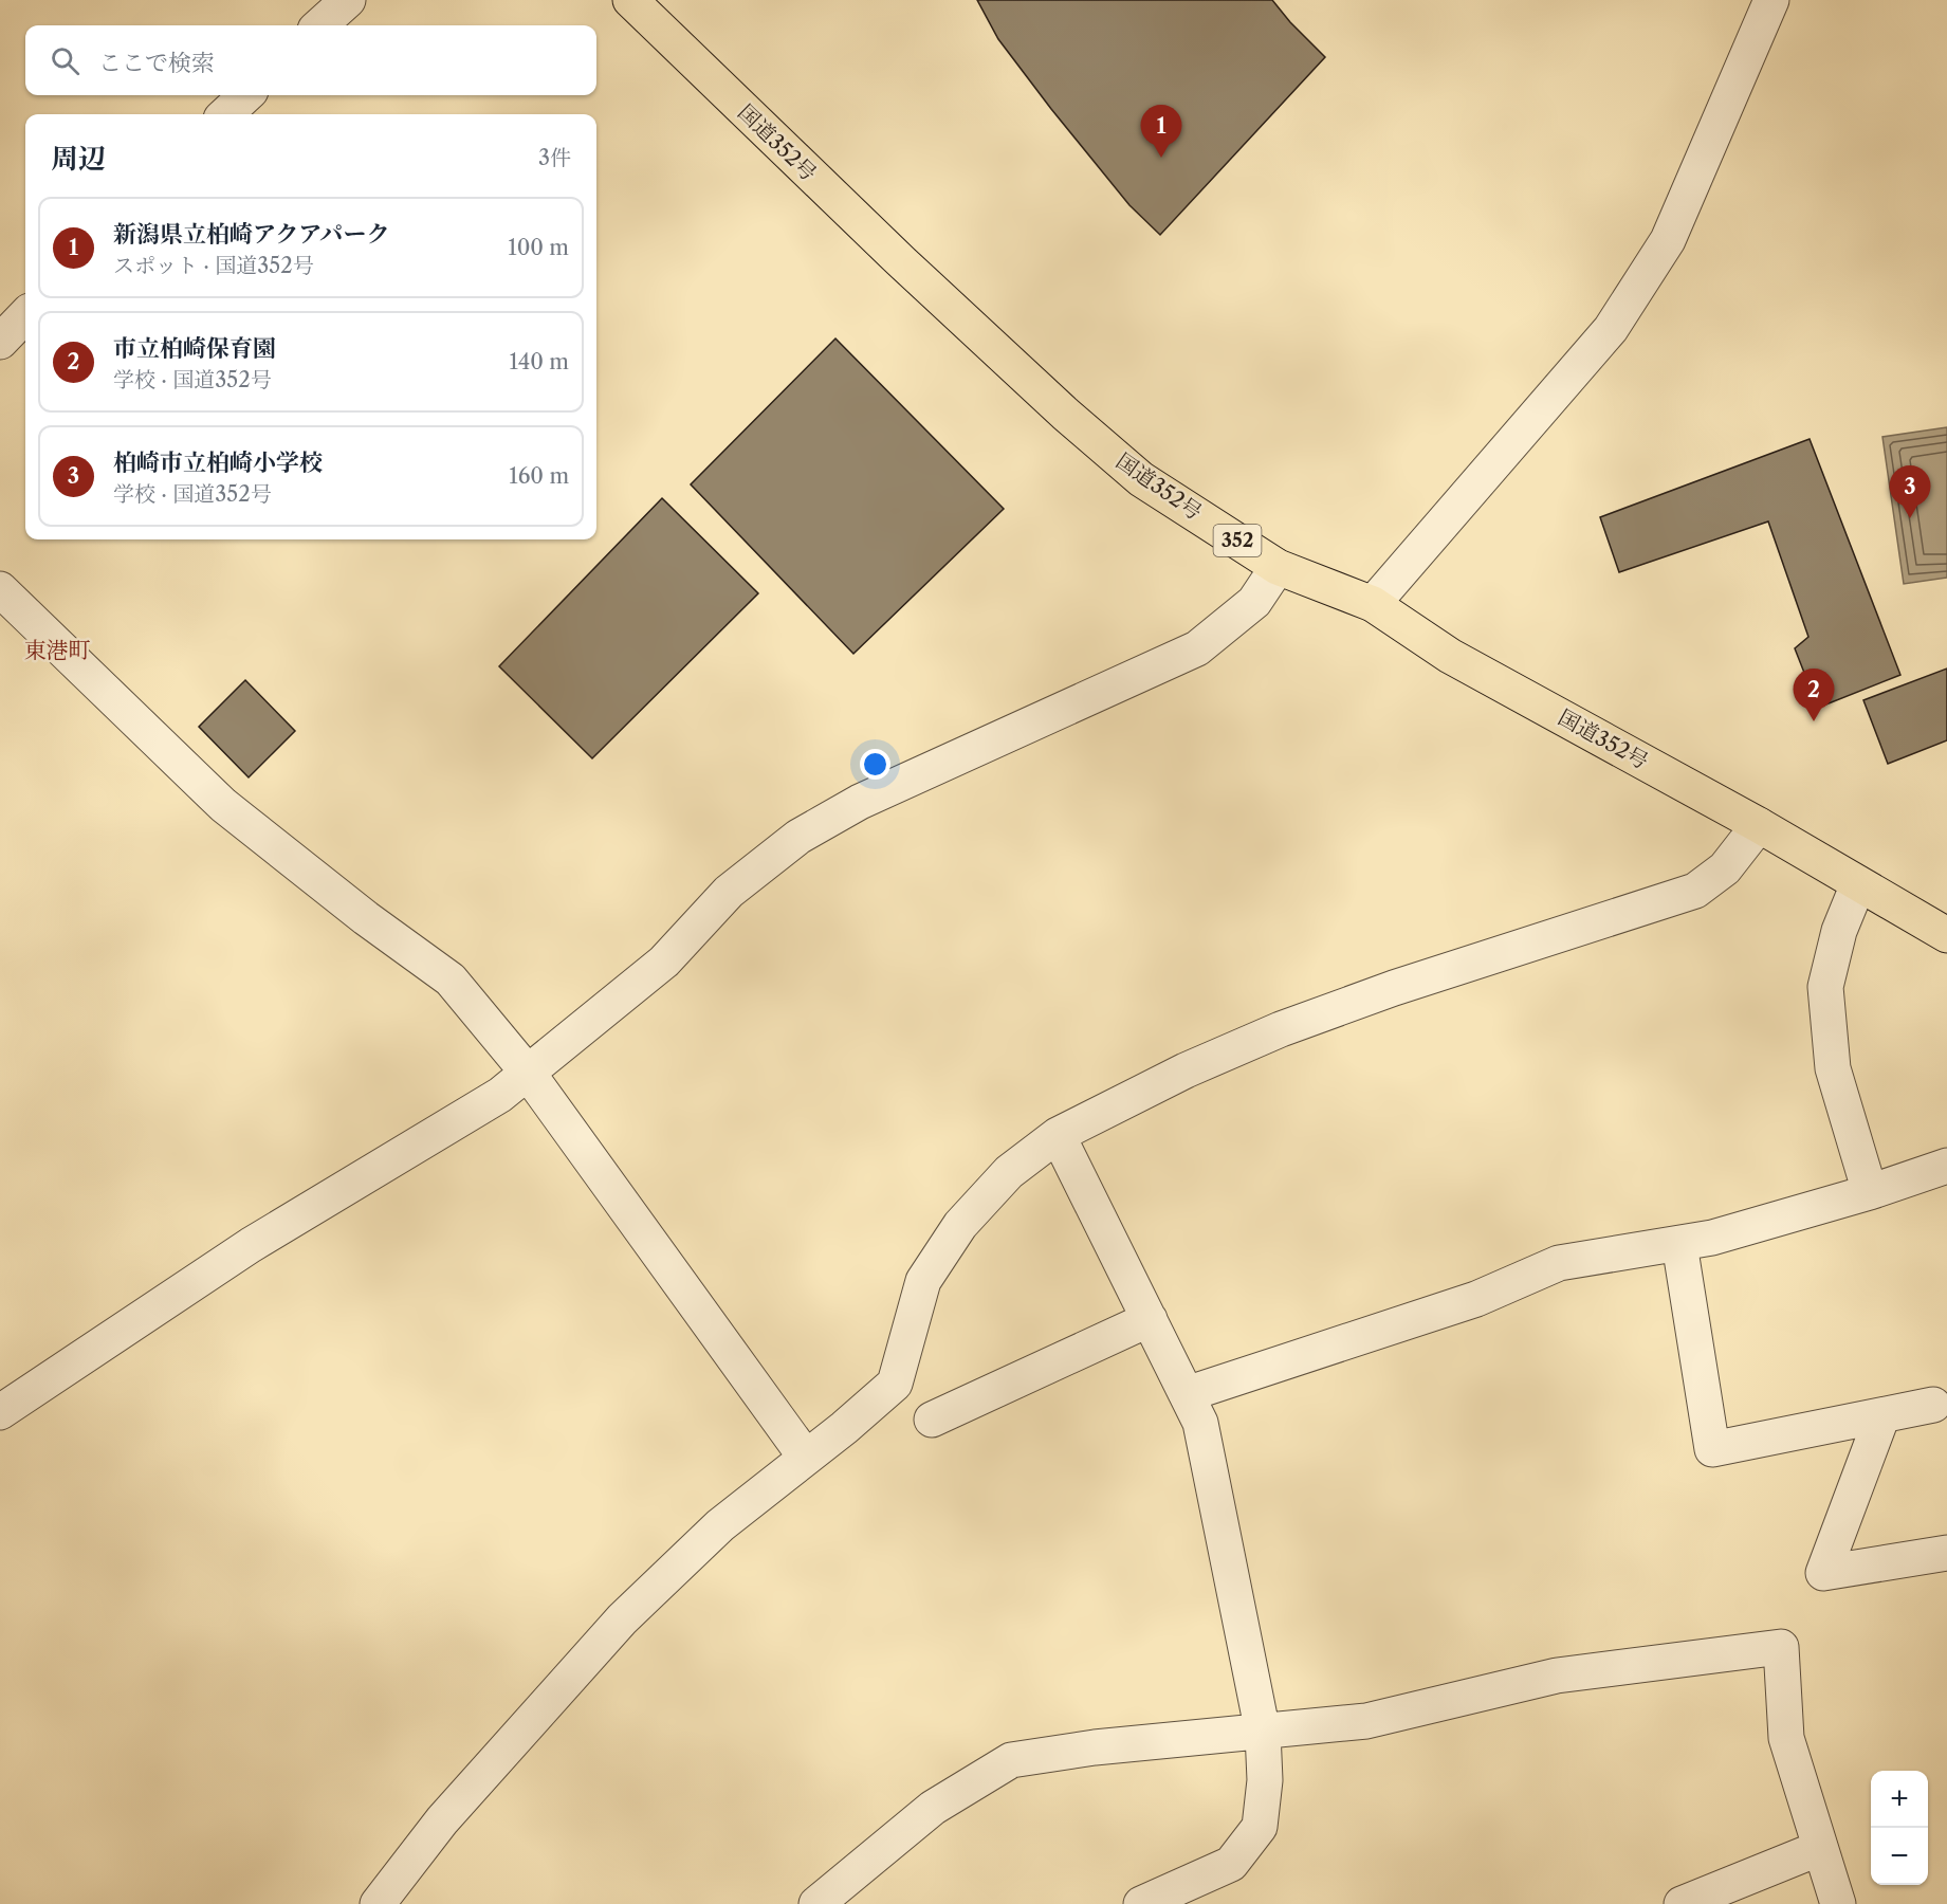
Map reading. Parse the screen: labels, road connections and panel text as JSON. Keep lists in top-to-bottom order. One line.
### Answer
{"streets":{"highway":["国道352号","352"]},"districts":["東港町"],"page":{"search":"ここで検索","pins":["1","3","2"],"heading":["周辺","3件"],"list":[{"mark":"1","name":"新潟県立柏崎アクアパーク","note":"スポット · 国道352号","value":"100 m"},{"mark":"2","name":"市立柏崎保育園","note":"学校 · 国道352号","value":"140 m"},{"mark":"3","name":"柏崎市立柏崎小学校","note":"学校 · 国道352号","value":"160 m"}],"map_buttons":["+","−"]}}
